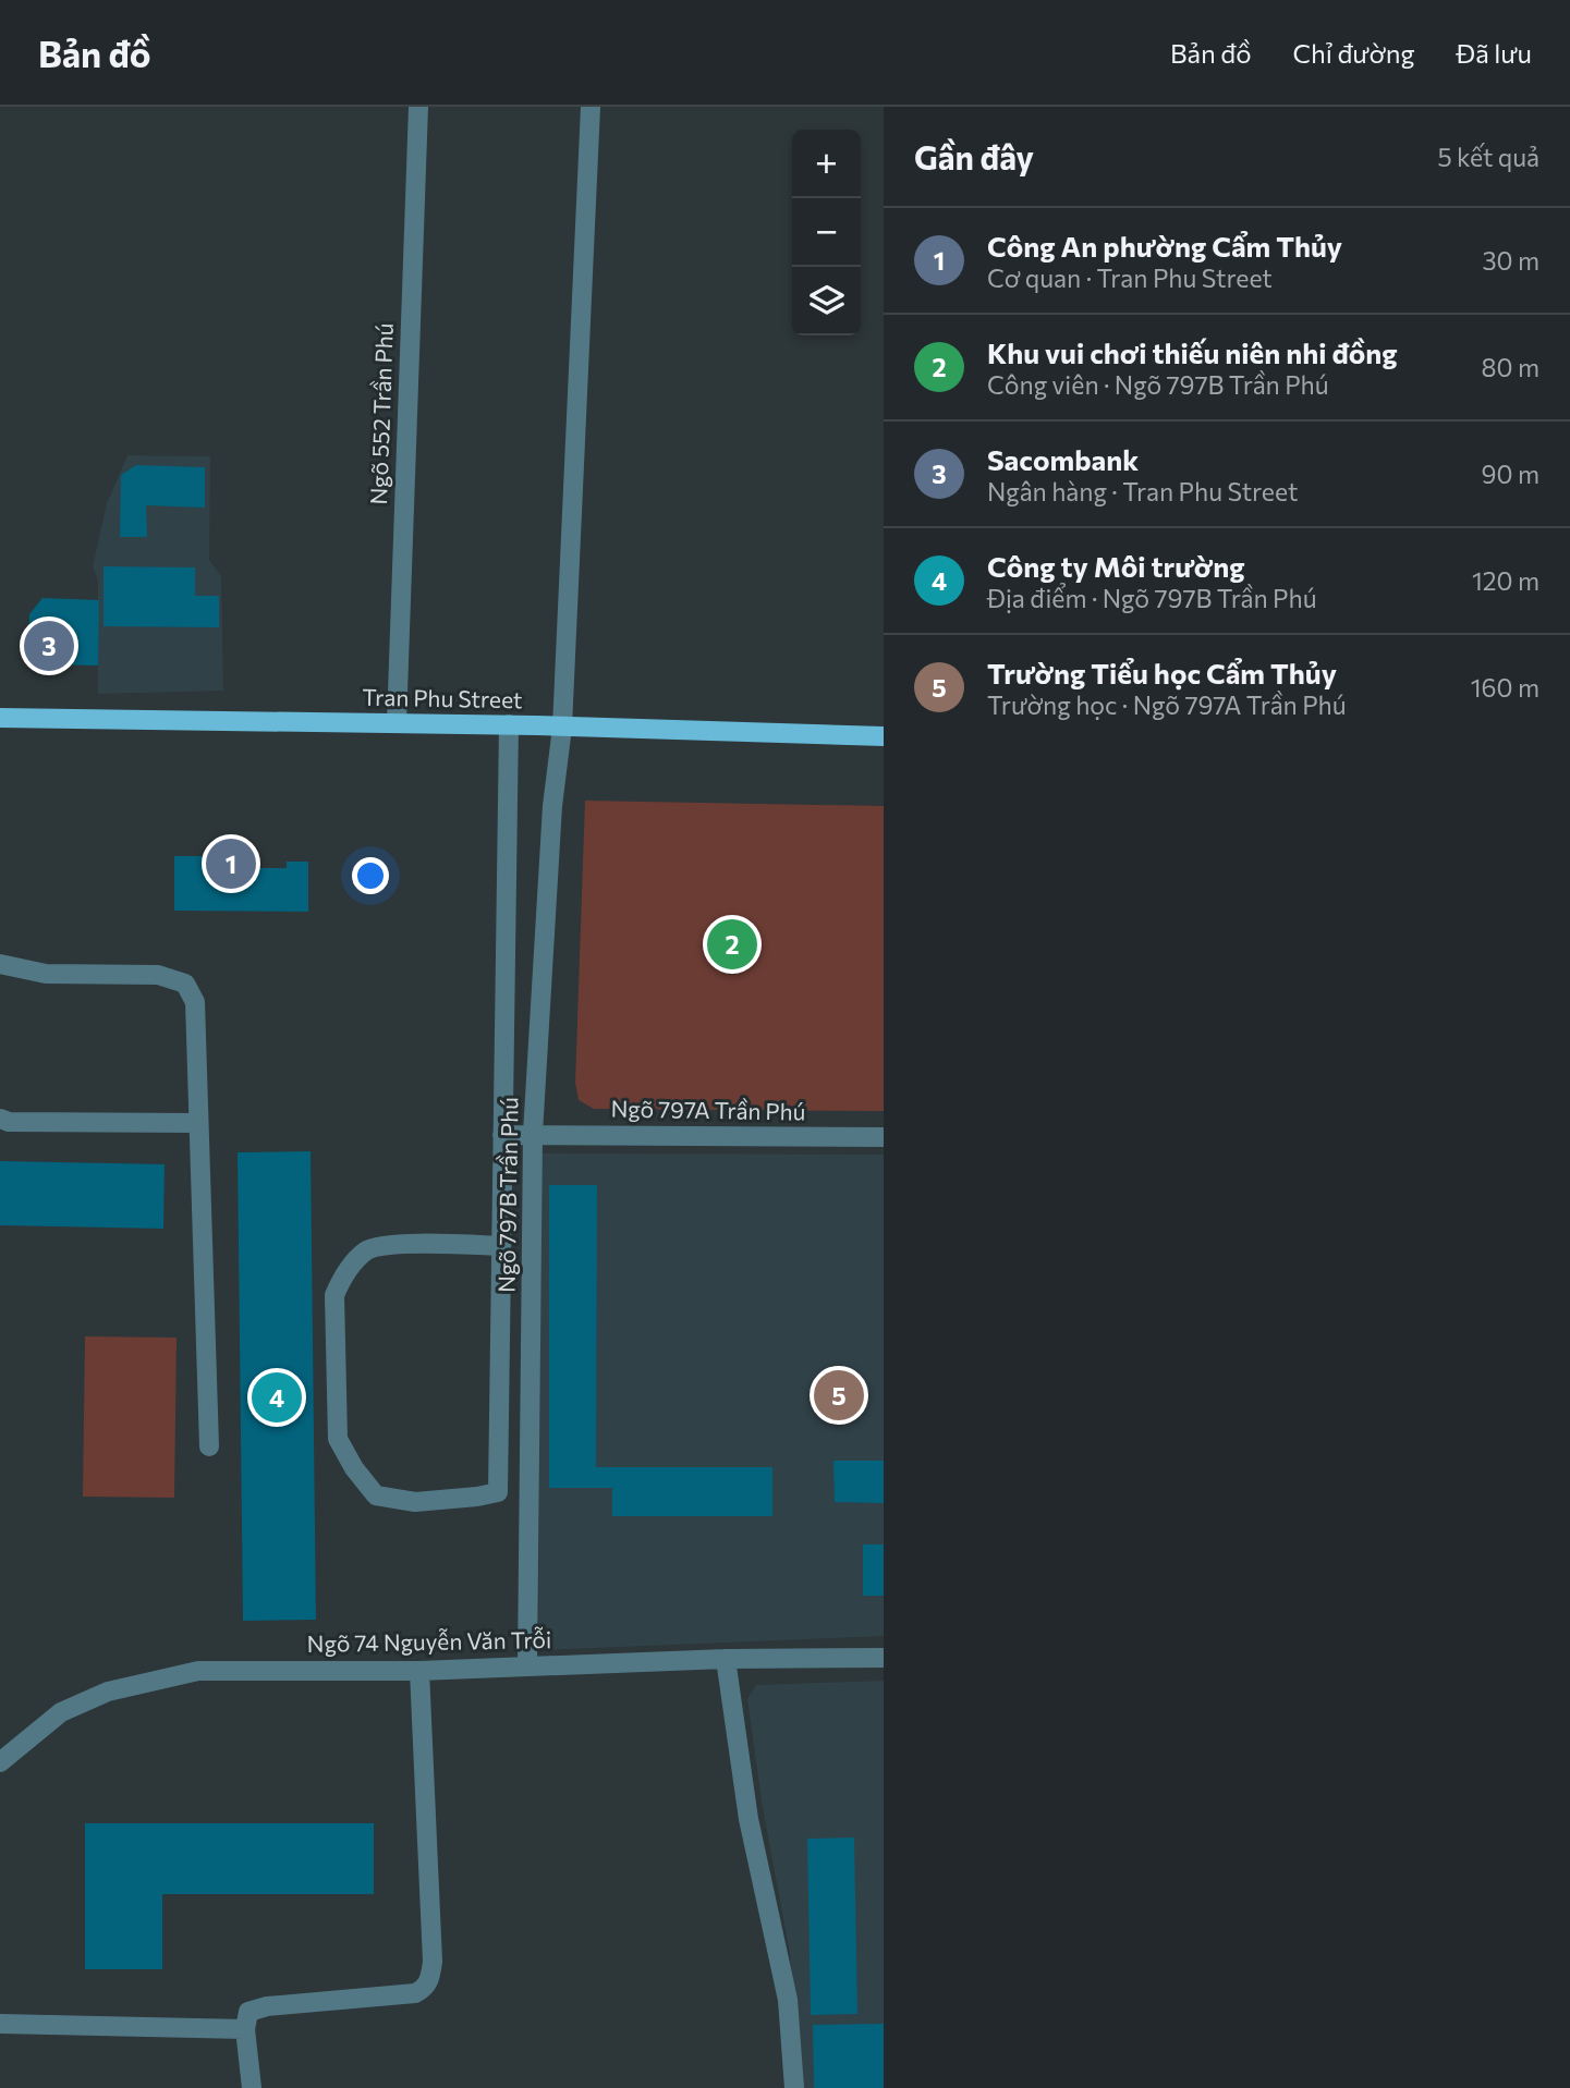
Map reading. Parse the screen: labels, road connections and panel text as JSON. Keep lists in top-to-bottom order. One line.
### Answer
{"streets":{"main road":["Tran Phu Street"],"street":["Ngõ 552 Trần Phú","Ngõ 797A Trần Phú","Ngõ 797B Trần Phú","Ngõ 74 Nguyễn Văn Trỗi"]},"crossings":[["Ngõ 552 Trần Phú","Tran Phu Street"],["Tran Phu Street","Ngõ 797B Trần Phú"],["Ngõ 797A Trần Phú","Ngõ 797B Trần Phú"],["Ngõ 797B Trần Phú","Ngõ 74 Nguyễn Văn Trỗi"]],"page":{"header":"Bản đồ","nav":["Bản đồ","Chỉ đường","Đã lưu"],"heading":["Gần đây","5 kết quả"],"map_buttons":["+","−"],"list":[{"mark":"1","name":"Công An phường Cẩm Thủy","note":"Cơ quan · Tran Phu Street","value":"30 m"},{"mark":"2","name":"Khu vui chơi thiếu niên nhi đồng","note":"Công viên · Ngõ 797B Trần Phú","value":"80 m"},{"mark":"3","name":"Sacombank","note":"Ngân hàng · Tran Phu Street","value":"90 m"},{"mark":"4","name":"Công ty Môi trường","note":"Địa điểm · Ngõ 797B Trần Phú","value":"120 m"},{"mark":"5","name":"Trường Tiểu học Cẩm Thủy","note":"Trường học · Ngõ 797A Trần Phú","value":"160 m"}],"pins":["3","1","2","5","4"]}}
